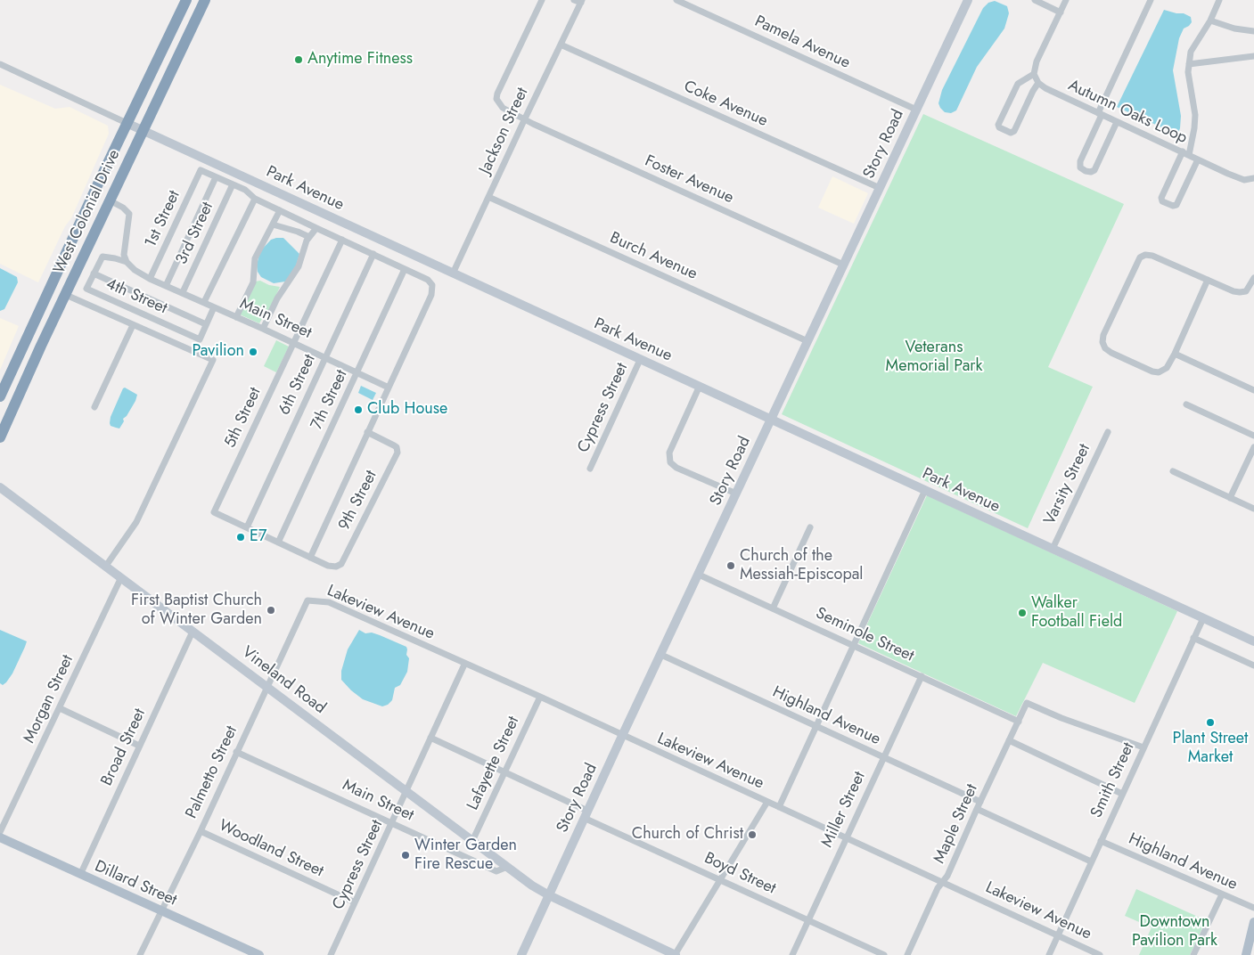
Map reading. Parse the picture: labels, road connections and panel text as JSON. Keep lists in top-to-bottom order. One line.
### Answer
{"streets":{"highway":["West Colonial Drive"],"main road":["Dillard Street"],"street":["Pamela Avenue","Coke Avenue","Autumn Oaks Loop","Jackson Street","Story Road","Foster Avenue","Park Avenue","1st Street","3rd Street","Burch Avenue","4th Street","Main Street","6th Street","7th Street","Cypress Street","5th Street","Varsity Street","9th Street","Lakeview Avenue","Seminole Street","Vineland Road","Morgan Street","Highland Avenue","Broad Street","Lafayette Street","Palmetto Street","Smith Street","Miller Street","Maple Street","Woodland Street","Boyd Street"]},"crossings":[["Pamela Avenue","Story Road"],["Coke Avenue","Jackson Street"],["Coke Avenue","Story Road"],["Jackson Street","Foster Avenue"],["Jackson Street","Park Avenue"],["Jackson Street","Burch Avenue"],["Story Road","Foster Avenue"],["Story Road","Park Avenue"],["Story Road","Burch Avenue"],["Story Road","Lakeview Avenue"],["Story Road","Seminole Street"],["Story Road","Vineland Road"],["Story Road","Highland Avenue"],["Story Road","Boyd Street"],["Park Avenue","West Colonial Drive"],["Park Avenue","Cypress Street"],["Park Avenue","Varsity Street"],["Park Avenue","Smith Street"],["1st Street","Main Street"],["3rd Street","Main Street"],["4th Street","Main Street"],["Main Street","6th Street"],["Main Street","7th Street"],["Main Street","Cypress Street"],["Main Street","5th Street"],["Main Street","Vineland Road"],["Main Street","Palmetto Street"],["6th Street","5th Street"],["7th Street","5th Street"],["Cypress Street","Lakeview Avenue"],["Cypress Street","Vineland Road"],["Cypress Street","Woodland Street"],["Cypress Street","Boyd Street"],["5th Street","9th Street"],["Lakeview Avenue","Lafayette Street"],["Lakeview Avenue","Palmetto Street"],["Lakeview Avenue","Smith Street"],["Lakeview Avenue","Miller Street"],["Lakeview Avenue","Maple Street"],["Seminole Street","Miller Street"],["Seminole Street","Maple Street"],["Vineland Road","Morgan Street"],["Vineland Road","Broad Street"],["Vineland Road","Lafayette Street"],["Vineland Road","Palmetto Street"],["Highland Avenue","Smith Street"],["Highland Avenue","Miller Street"],["Highland Avenue","Maple Street"],["Broad Street","Dillard Street"],["Lafayette Street","Boyd Street"],["Palmetto Street","Woodland Street"],["Palmetto Street","Dillard Street"],["Smith Street","Maple Street"],["Miller Street","Boyd Street"]],"parks":["Veterans Memorial Park","Downtown Pavilion Park"],"places":["Anytime Fitness","Pavilion","Club House","E7","Church of the Messiah-Episcopal","First Baptist Church of Winter Garden","Walker Football Field","Plant Street Market","Church of Christ","Winter Garden Fire Rescue"]}
